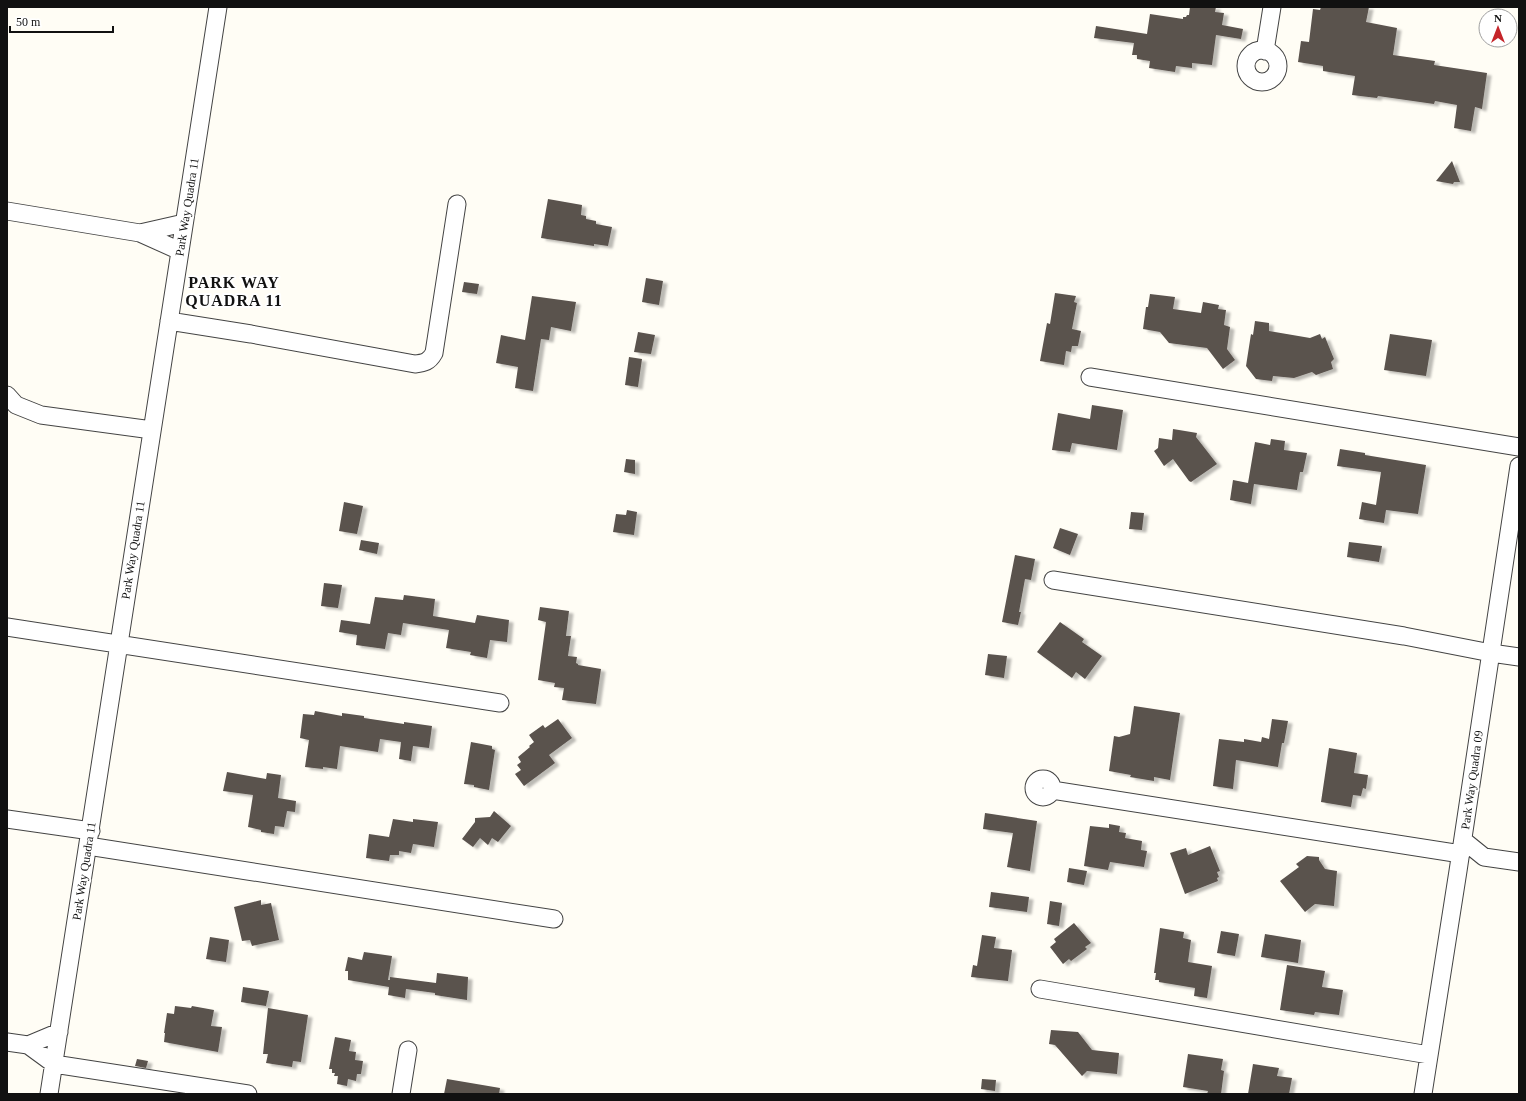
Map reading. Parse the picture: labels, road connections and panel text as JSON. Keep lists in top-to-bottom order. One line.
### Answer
{"streets":{"street":["Park Way Quadra 11","Park Way Quadra 09"]},"districts":["PARK WAY QUADRA 11"],"scale_bar":"50 m","north":"top"}
